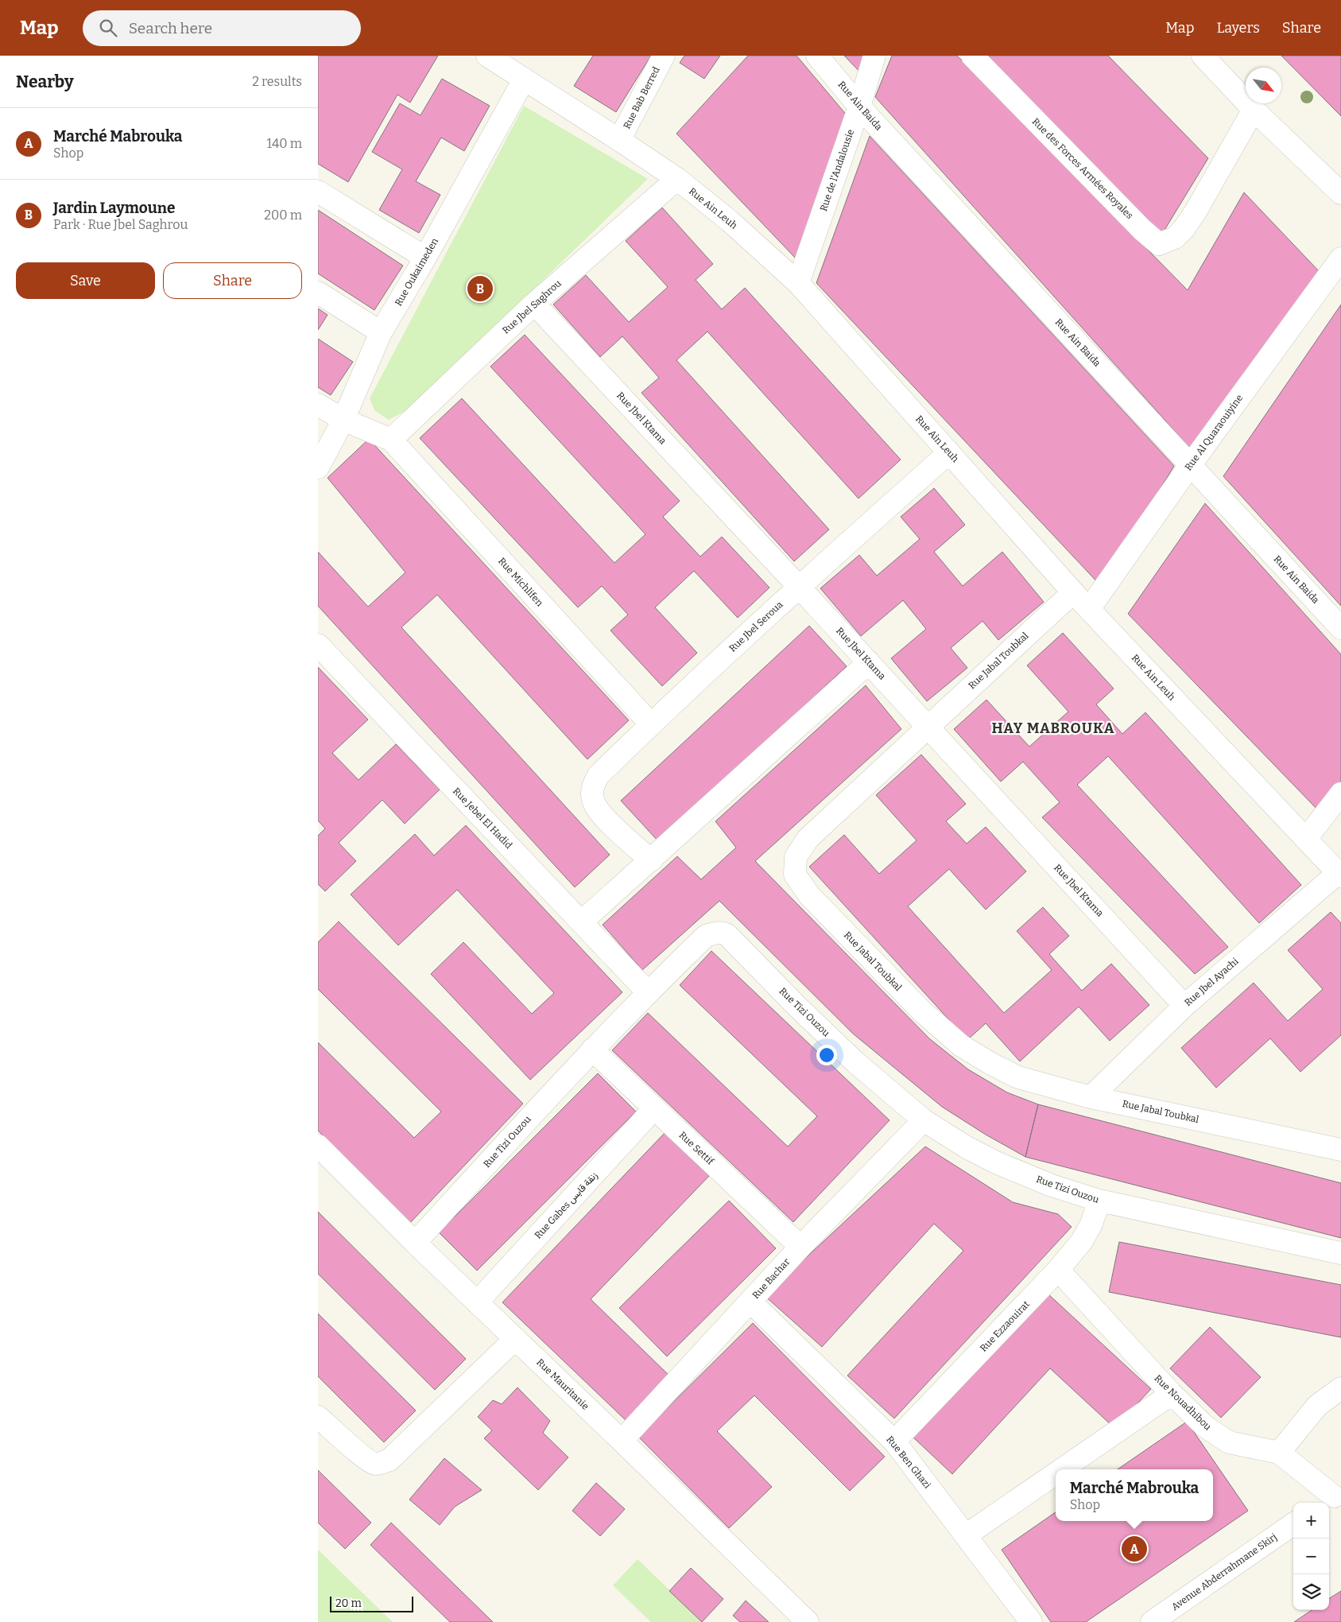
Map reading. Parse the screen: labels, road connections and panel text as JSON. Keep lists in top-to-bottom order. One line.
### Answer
{"streets":{"street":["Rue Bab Berred","Rue Ain Baida","Rue des Forces Armées Royales","Rue de l'Andalousie","Rue Ain Leuh","Rue Oukaimeden","Rue Jbel Saghrou","Rue Jbel Ktama","Rue Al Quaraouiyine","Rue Michlifen","Rue Jbel Seroua","Rue Jabal Toubkal","Rue Jebel El Hadid","Rue Jbel Ayachi","Rue Tizi Ouzou","Rue Settif","Rue Gabes زنقة قابس","Rue Bachar","Rue Ezzaouirat","Rue Mauritanie","Rue Nouadhibou","Rue Ben Ghazi","Avenue Abderrahmane Skirj"]},"crossings":[["Rue Bab Berred","Rue Ain Leuh"],["Rue Ain Baida","Rue de l'Andalousie"],["Rue Ain Baida","Rue Al Quaraouiyine"],["Rue de l'Andalousie","Rue Ain Leuh"],["Rue Ain Leuh","Rue Oukaimeden"],["Rue Ain Leuh","Rue Jbel Saghrou"],["Rue Ain Leuh","Rue Al Quaraouiyine"],["Rue Ain Leuh","Rue Jbel Seroua"],["Rue Ain Leuh","Rue Jabal Toubkal"],["Rue Ain Leuh","Rue Jbel Ayachi"],["Rue Jbel Saghrou","Rue Jbel Ktama"],["Rue Jbel Saghrou","Rue Michlifen"],["Rue Jbel Ktama","Rue Jbel Seroua"],["Rue Jbel Ktama","Rue Jabal Toubkal"],["Rue Jbel Ktama","Rue Jbel Ayachi"],["Rue Michlifen","Rue Jbel Seroua"],["Rue Jabal Toubkal","Rue Jbel Ayachi"],["Rue Jebel El Hadid","Rue Tizi Ouzou"],["Rue Tizi Ouzou","Rue Settif"],["Rue Tizi Ouzou","Rue Bachar"],["Rue Tizi Ouzou","Rue Ezzaouirat"],["Rue Tizi Ouzou","Rue Mauritanie"],["Rue Settif","Rue Gabes زنقة قابس"],["Rue Settif","Rue Bachar"],["Rue Gabes زنقة قابس","Rue Mauritanie"],["Rue Bachar","Rue Mauritanie"],["Rue Bachar","Rue Ben Ghazi"],["Rue Ezzaouirat","Rue Nouadhibou"],["Rue Ezzaouirat","Rue Ben Ghazi"]],"districts":["HAY MABROUKA"],"scale_bar":"20 m","north":"bottom right","page":{"header":"Map","search":"Search here","nav":["Map","Layers","Share"],"heading":["Nearby","2 results"],"list":[{"mark":"A","name":"Marché Mabrouka","note":"Shop","value":"140 m"},{"mark":"B","name":"Jardin Laymoune","note":"Park · Rue Jbel Saghrou","value":"200 m"}],"buttons":["Save","Share"],"pins":["B","A"],"popup":["Marché Mabrouka","Shop"],"map_buttons":["+","−"],"scale":"20 m"}}
